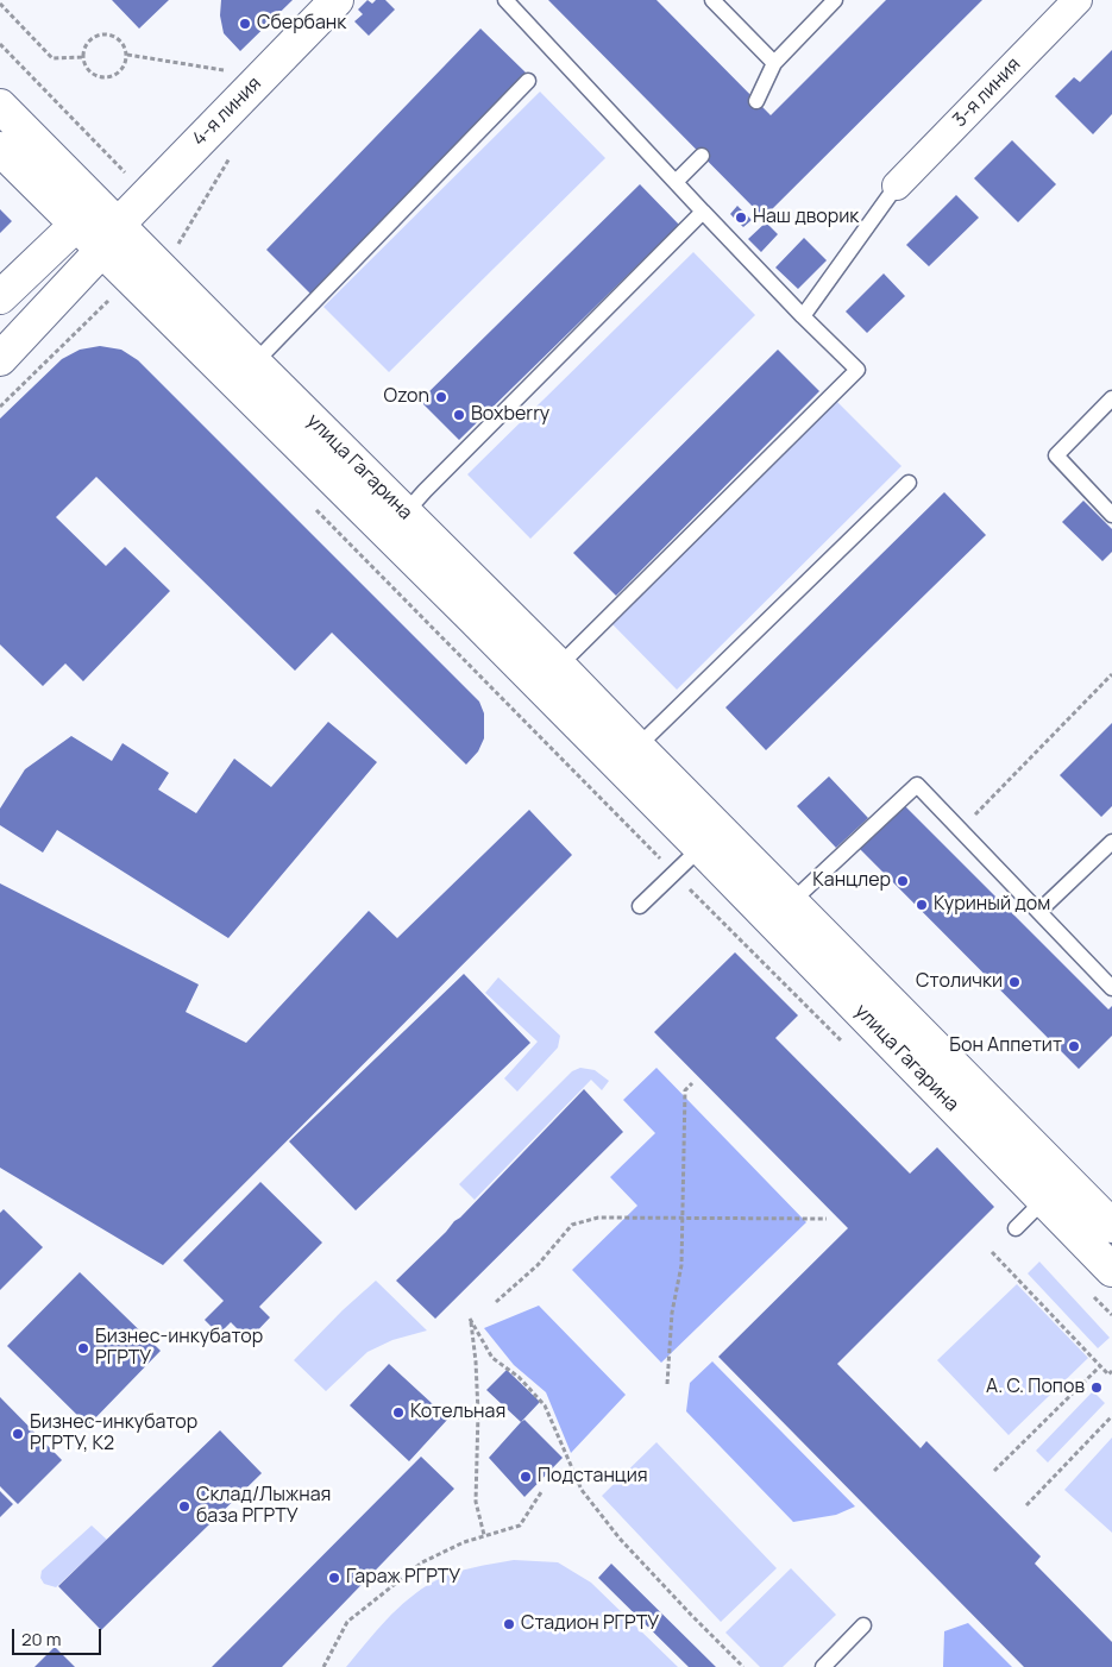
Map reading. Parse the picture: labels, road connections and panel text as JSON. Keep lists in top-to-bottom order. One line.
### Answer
{"streets":{"main road":["4-я линия","улица Гагарина"],"street":["3-я линия"]},"crossings":[["4-я линия","улица Гагарина"]],"places":["Сбербанк","Наш дворик","Ozon","Boxberry","Канцлер","Куриный дом","Столички","Бон Аппетит","Бизнес-инкубатор РГРТУ","А. С. Попов","Котельная","Бизнес-инкубатор РГРТУ, К2","Подстанция","Склад/Лыжная база РГРТУ","Гараж РГРТУ","Стадион РГРТУ"],"scale_bar":"20 m"}
